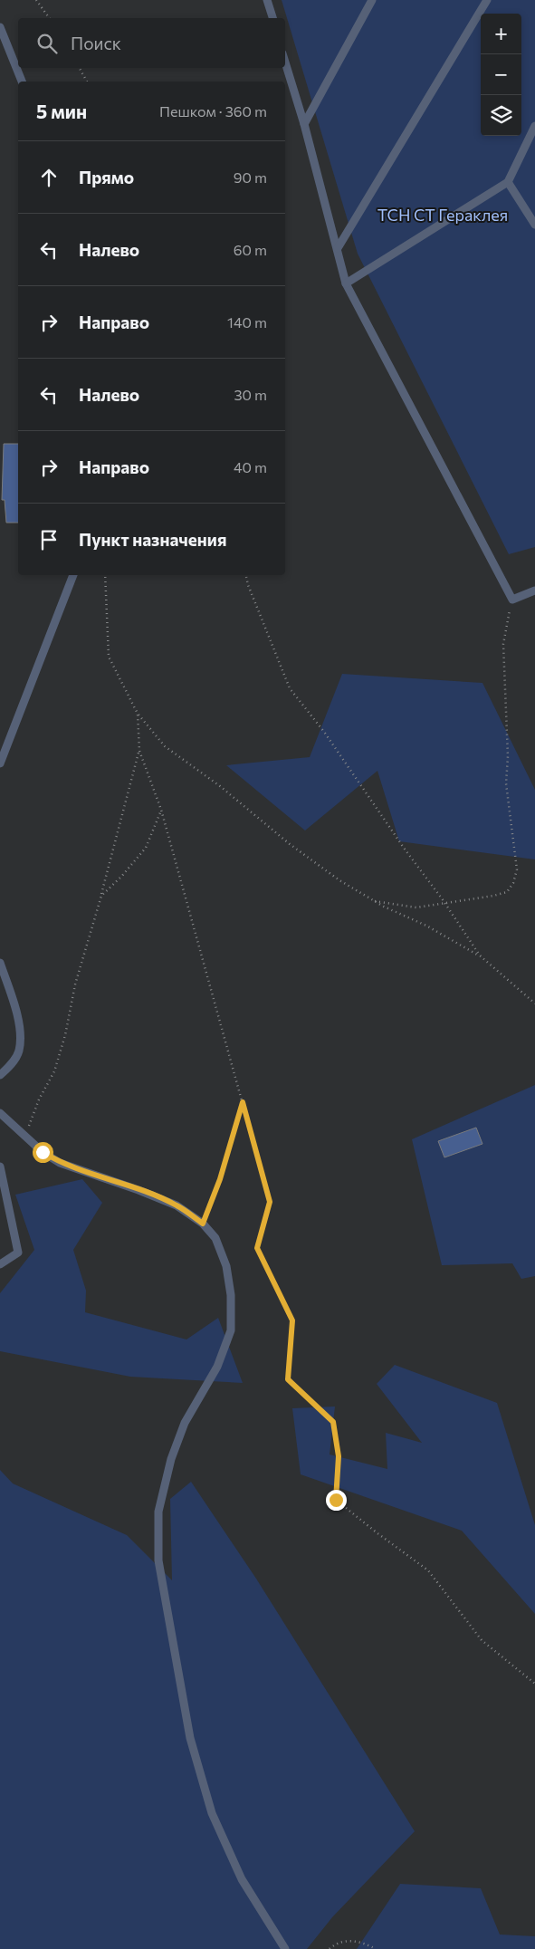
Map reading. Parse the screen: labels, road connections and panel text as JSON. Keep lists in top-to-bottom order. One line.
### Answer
{"parks":["ТСН СТ Гераклея"],"page":{"map_buttons":["+","−"],"search":"Поиск","heading":["5 мин","Пешком · 360 m"],"list":[["Прямо","90 m"],["Налево","60 m"],["Направо","140 m"],["Налево","30 m"],["Направо","40 m"],"Пункт назначения"]}}
